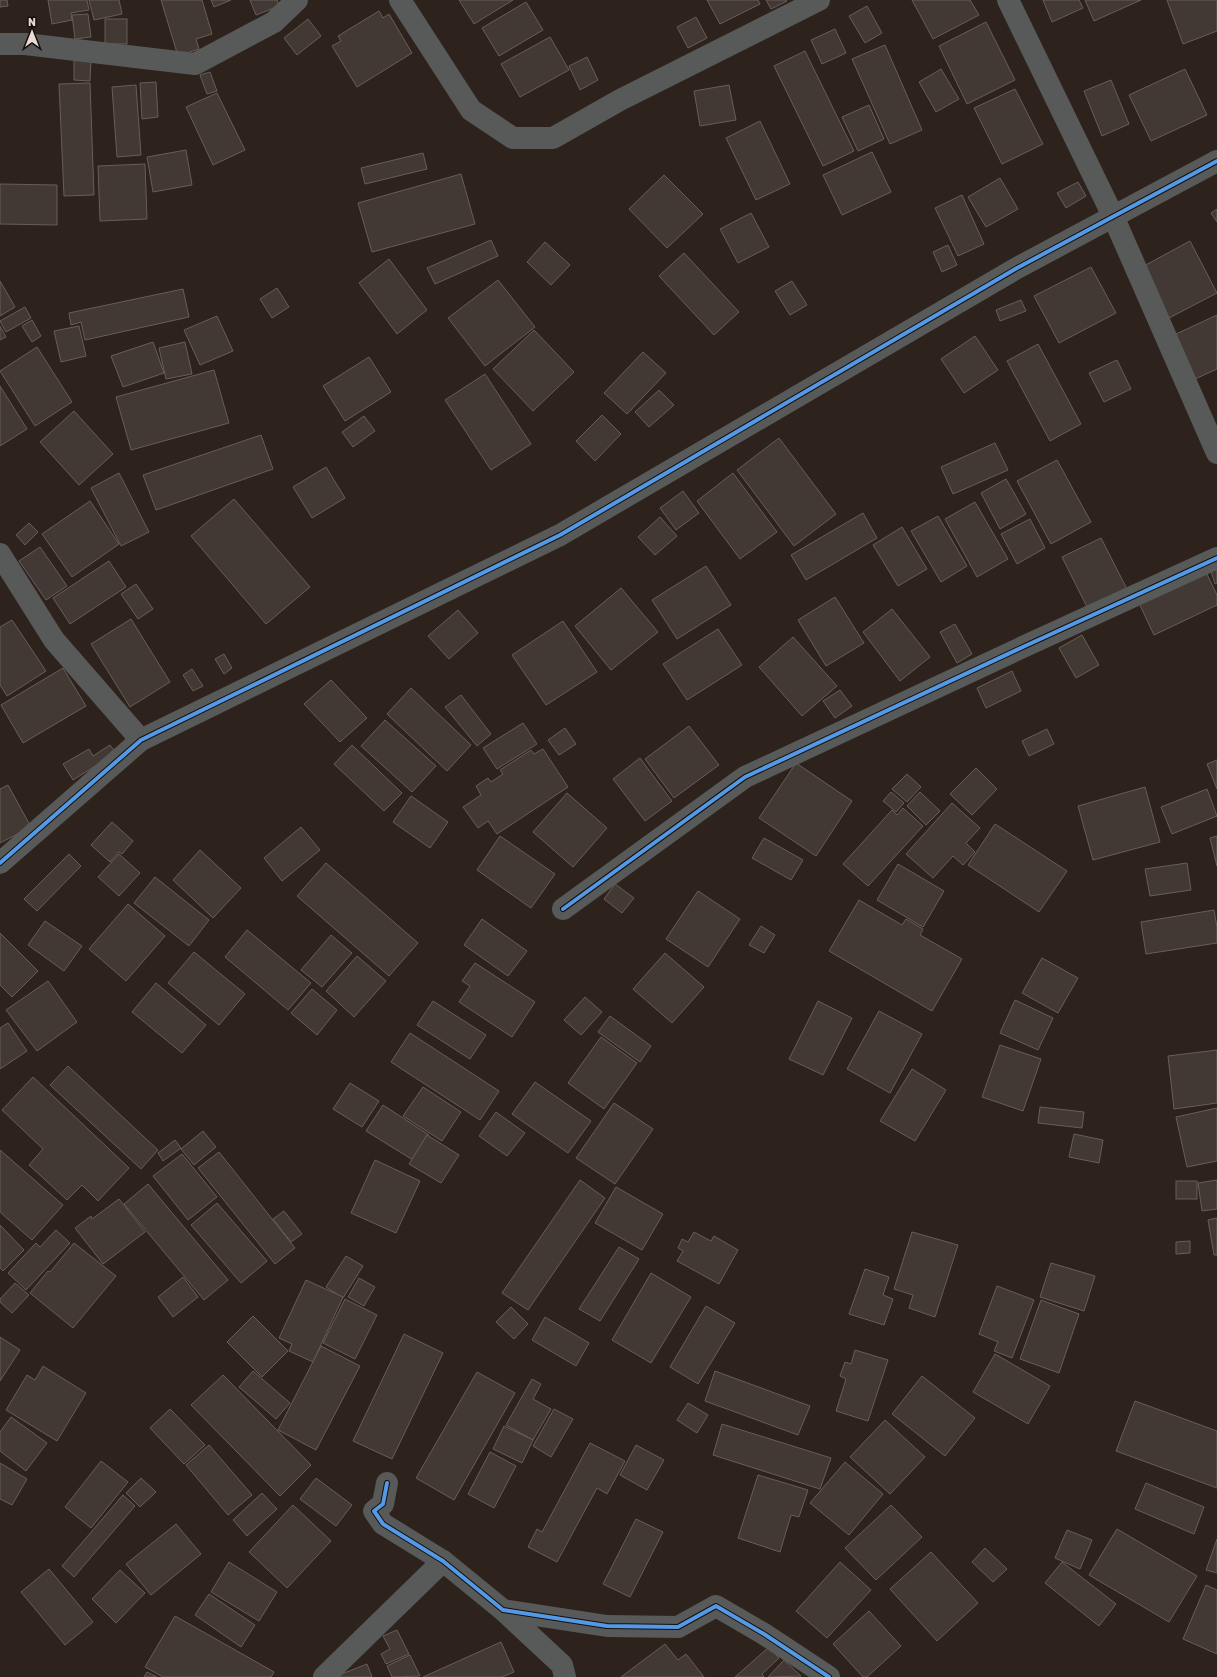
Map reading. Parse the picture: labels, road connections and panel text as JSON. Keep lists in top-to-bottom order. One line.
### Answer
{"north":"top"}
